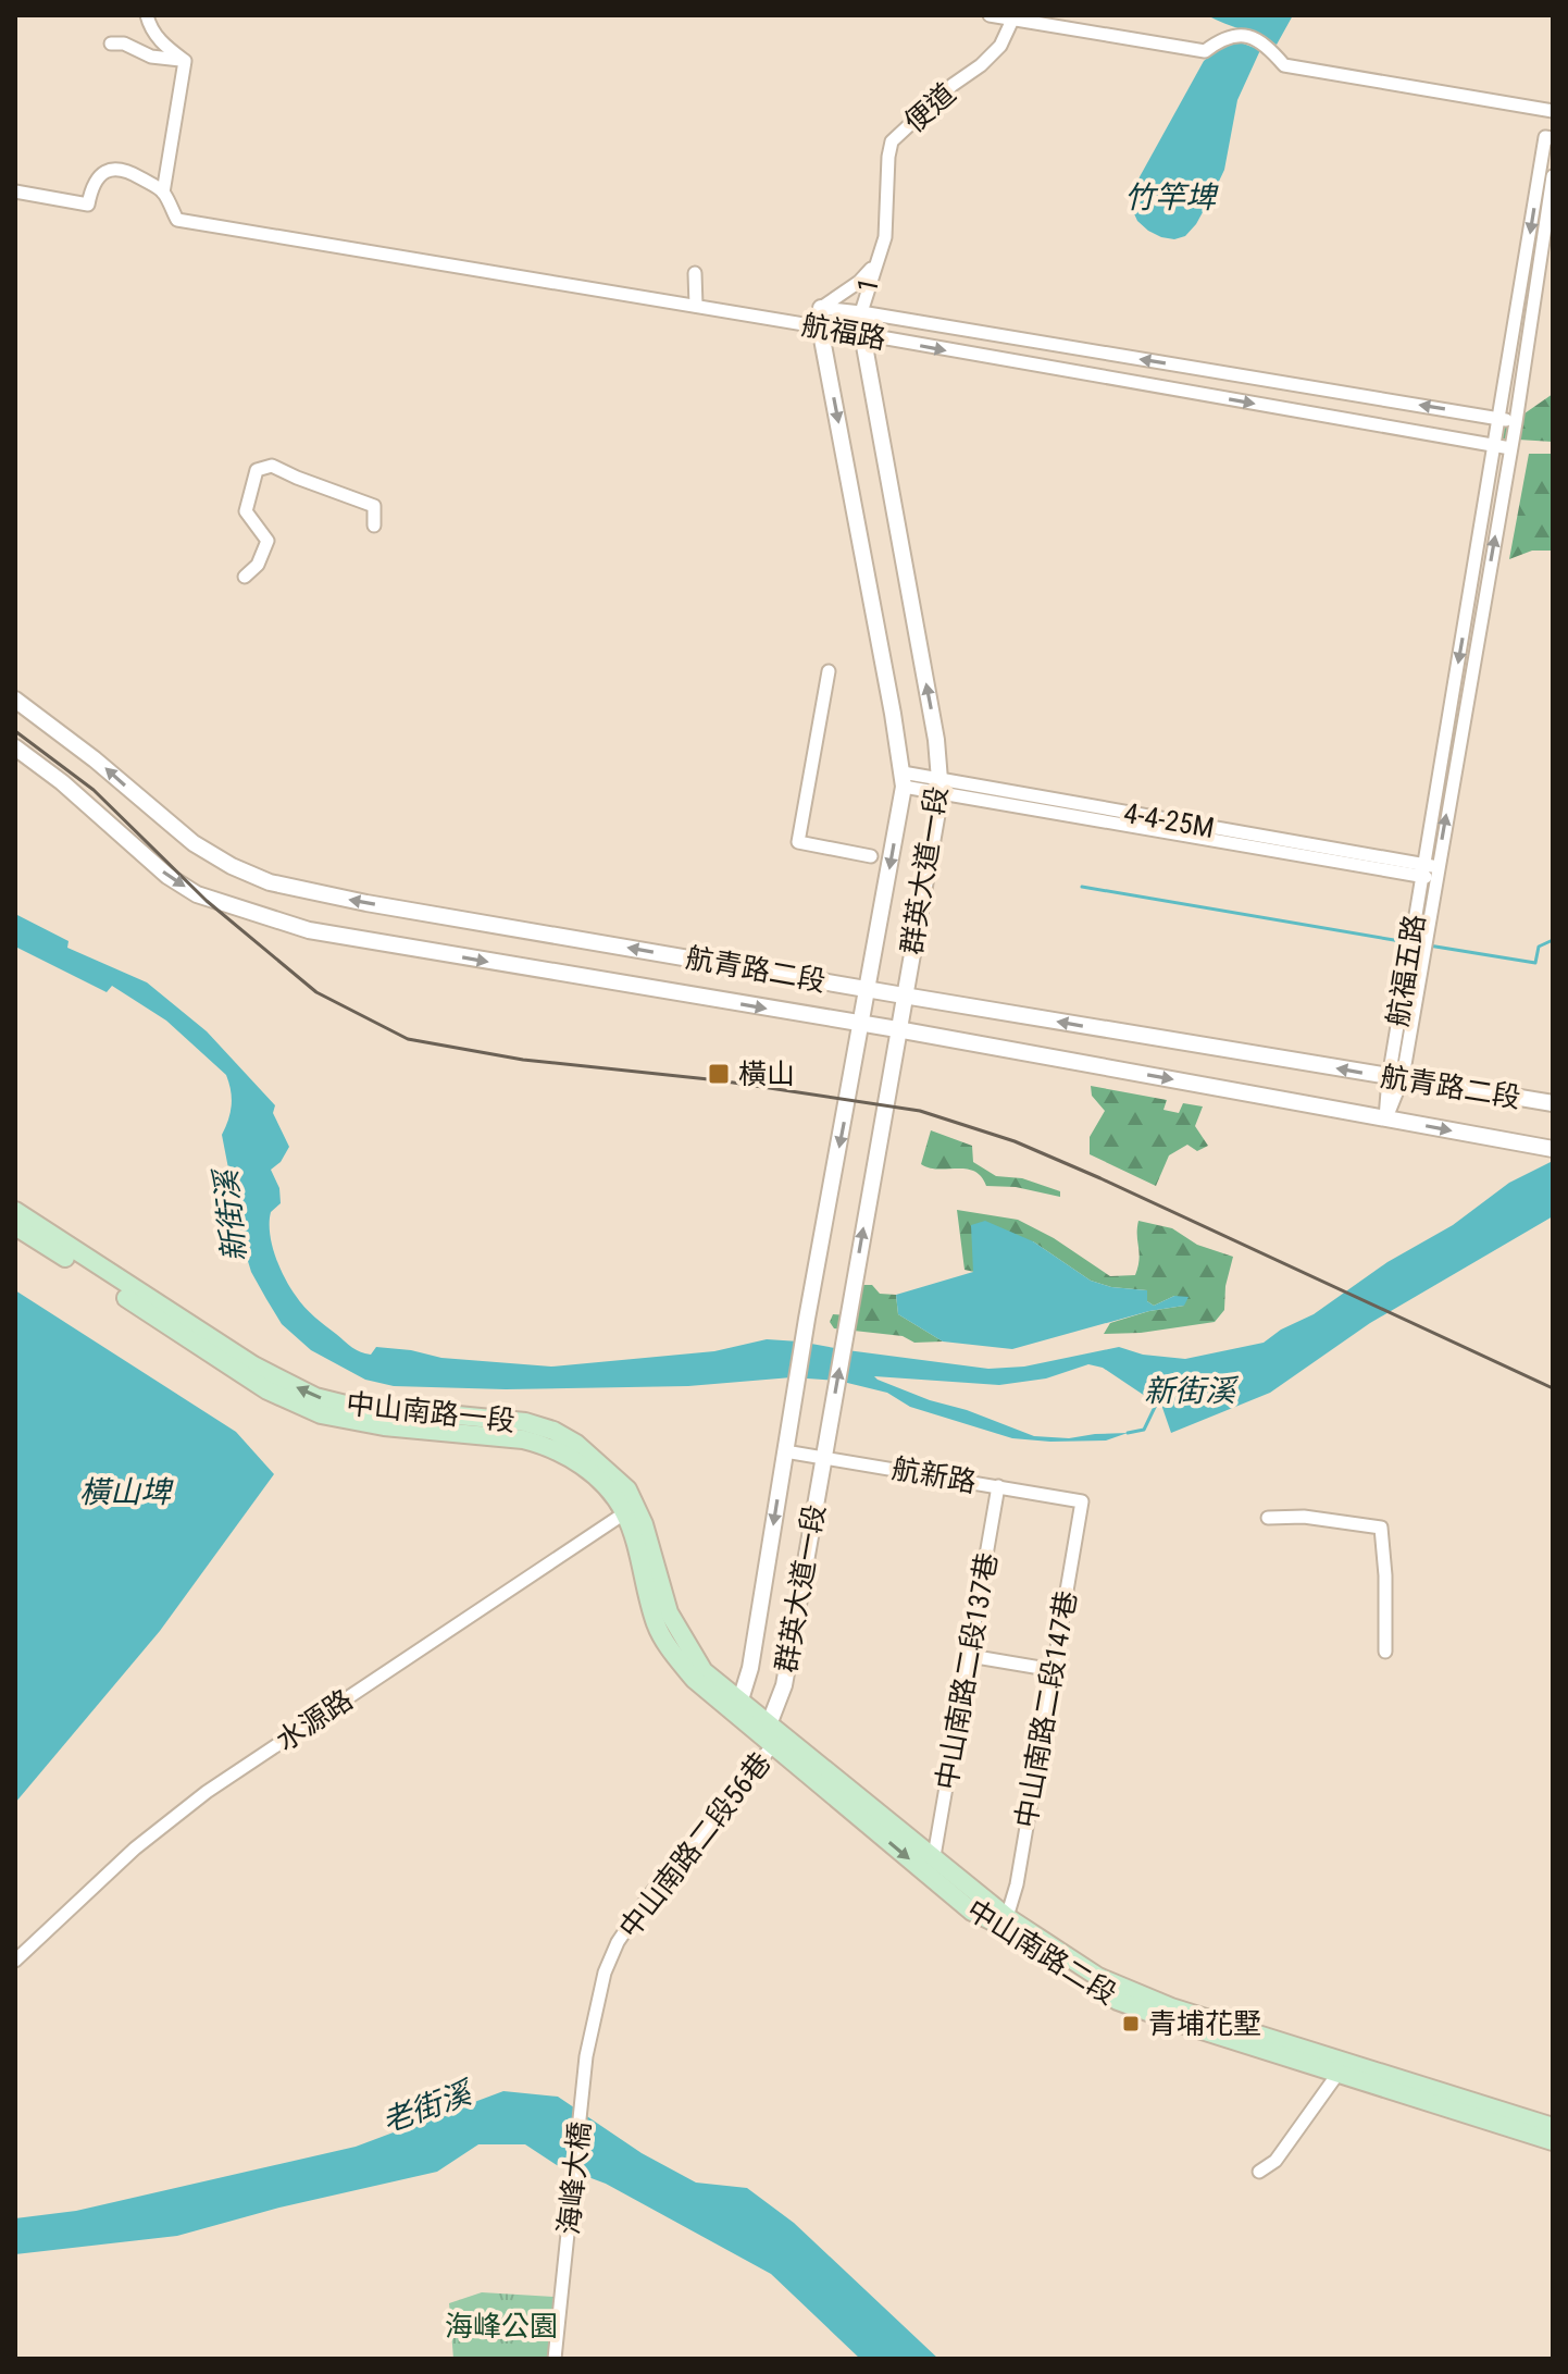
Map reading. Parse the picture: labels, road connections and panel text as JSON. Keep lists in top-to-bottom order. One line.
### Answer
{"streets":{"main road":["中山南路一段","中山南路二段"],"street":["便道","1","航福路","4-4-25M","群英大道一段","航青路二段","航福五路","航新路","中山南路二段137巷","中山南路二段147巷","水源路","中山南路二段56巷","海峰大橋"]},"crossings":[["便道","1"],["1","航福路"],["1","群英大道一段"],["航福路","群英大道一段"],["航福路","航福五路"],["4-4-25M","群英大道一段"],["4-4-25M","航福五路"],["群英大道一段","航青路二段"],["群英大道一段","航新路"],["群英大道一段","中山南路二段56巷"],["群英大道一段","中山南路二段"],["航青路二段","航福五路"],["中山南路一段","水源路"],["中山南路一段","中山南路二段"],["航新路","中山南路二段137巷"],["航新路","中山南路二段147巷"],["中山南路二段137巷","中山南路二段"],["中山南路二段147巷","中山南路二段"],["中山南路二段56巷","中山南路二段"],["中山南路二段56巷","海峰大橋"]],"water":["竹竿埤","新街溪","橫山埤","老街溪"],"parks":["海峰公園"],"places":{"transit":["橫山","青埔花墅"]}}
